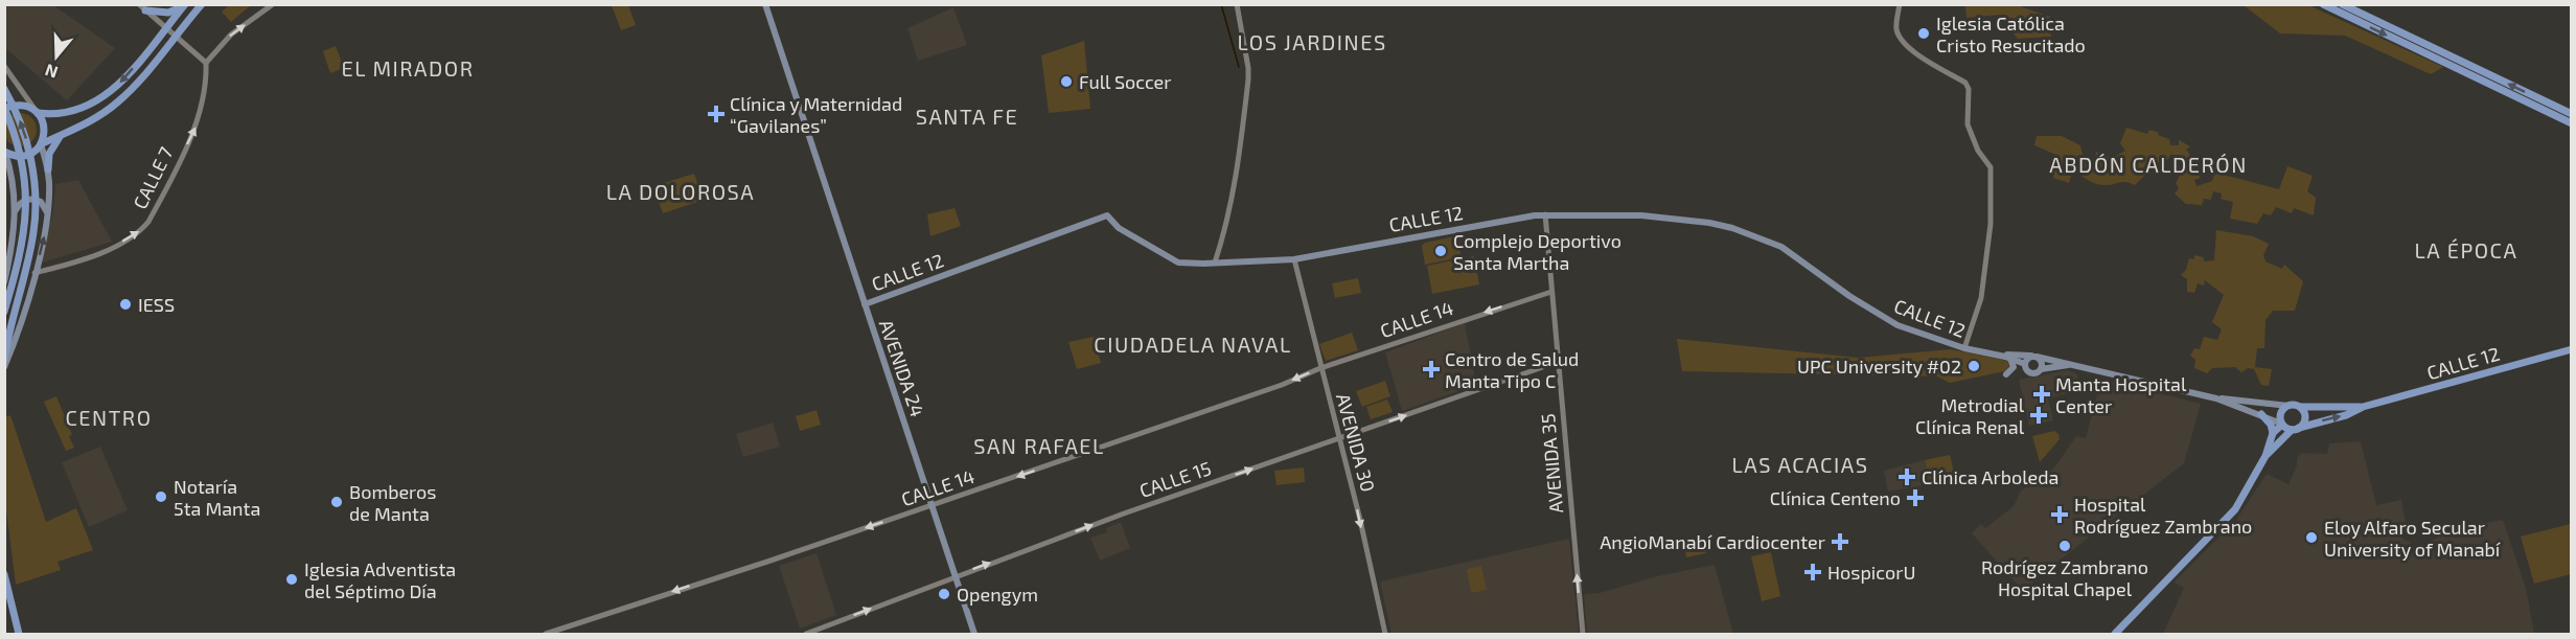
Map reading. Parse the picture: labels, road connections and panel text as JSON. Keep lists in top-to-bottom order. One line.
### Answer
{"streets":{"main road":["CALLE 12","AVENIDA 24"],"street":["CALLE 7","CALLE 14","AVENIDA 30","AVENIDA 35","CALLE 15"]},"crossings":[["CALLE 12","AVENIDA 24"],["CALLE 12","AVENIDA 30"],["CALLE 12","AVENIDA 35"],["CALLE 14","AVENIDA 24"],["CALLE 14","AVENIDA 30"],["CALLE 14","AVENIDA 35"],["AVENIDA 24","CALLE 15"],["AVENIDA 30","CALLE 15"],["AVENIDA 35","CALLE 15"]],"one_way":["CALLE 7","CALLE 14","AVENIDA 30","AVENIDA 35","CALLE 15"],"districts":["LOS JARDINES","EL MIRADOR","SANTA FE","ABDÓN CALDERÓN","LA DOLOROSA","LA ÉPOCA","CIUDADELA NAVAL","CENTRO","SAN RAFAEL","LAS ACACIAS"],"places":{"other":["Iglesia Católica Cristo Resucitado","Full Soccer","Complejo Deportivo Santa Martha","IESS","UPC University #02","Notaría 5ta Manta","Bomberos de Manta","Eloy Alfaro Secular University of Manabí","Rodrígez Zambrano Hospital Chapel","Iglesia Adventista del Séptimo Día","Opengym"],"health":["Clínica y Maternidad “Gavilanes”","Centro de Salud Manta Tipo C","Manta Hospital Center","Metrodial Clínica Renal","Clínica Arboleda","Clínica Centeno","Hospital Rodríguez Zambrano","AngioManabí Cardiocenter","HospicorU"]},"north":"bottom"}
